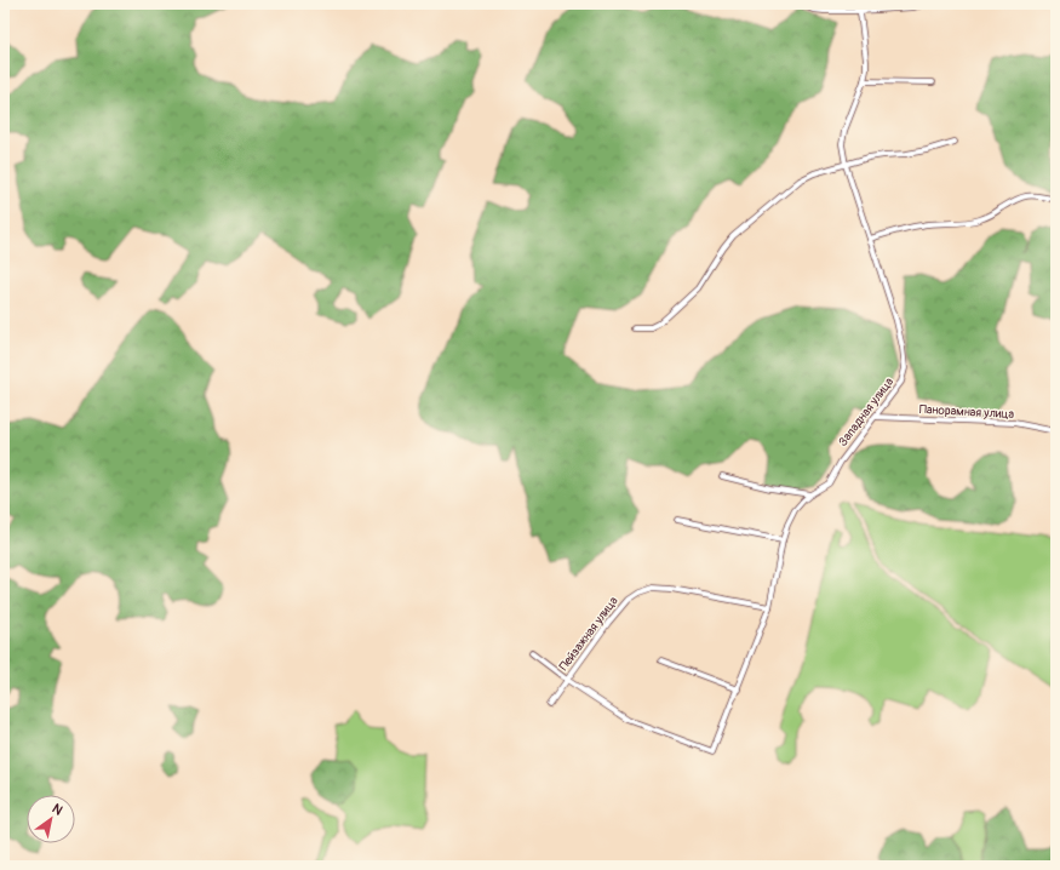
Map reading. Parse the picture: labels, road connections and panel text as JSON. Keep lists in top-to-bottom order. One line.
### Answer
{"streets":{"street":["Западная улица","Панорамная улица","Пейзажная улица"]},"crossings":[["Западная улица","Панорамная улица"],["Западная улица","Пейзажная улица"]],"north":"top right"}
